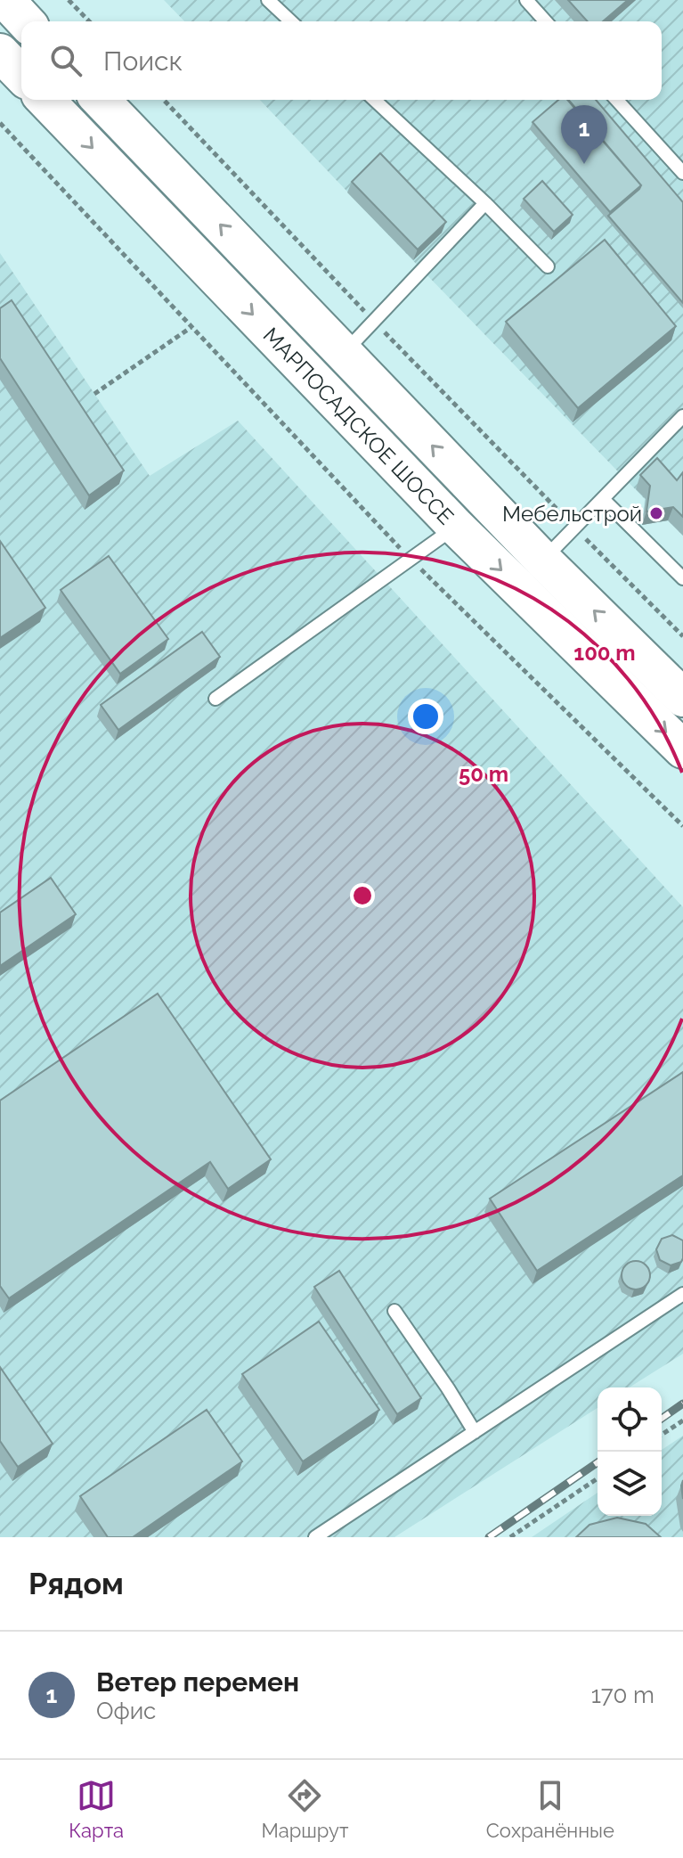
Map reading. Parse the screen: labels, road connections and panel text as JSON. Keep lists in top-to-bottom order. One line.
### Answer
{"streets":{"main road":["МАРПОСАДСКОЕ ШОССЕ"]},"places":["Мебельстрой"],"page":{"search":"Поиск","pins":"1","heading":"Рядом","list":[{"mark":"1","name":"Ветер перемен","note":"Офис","value":"170 m"}],"nav":["Карта","Маршрут","Сохранённые"]},"rings":["100 m","50 m"]}
